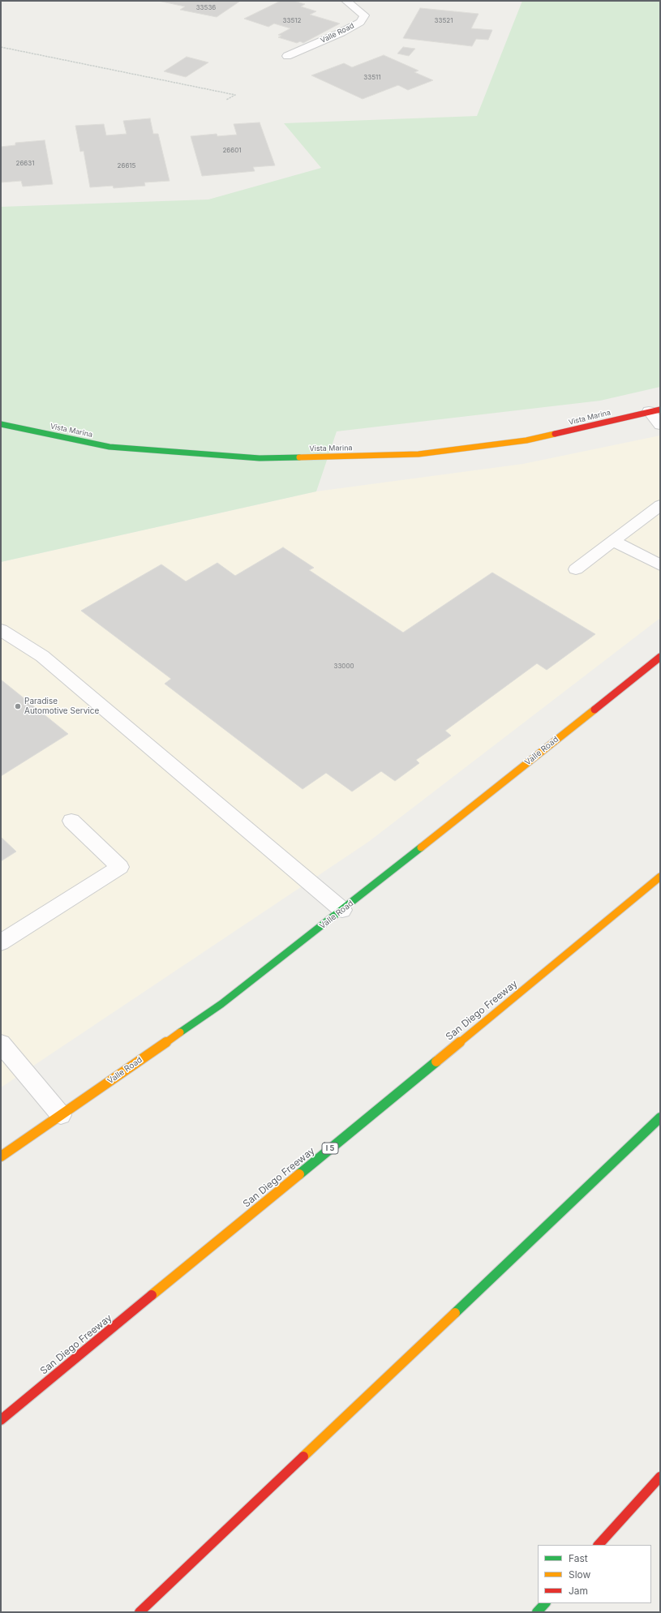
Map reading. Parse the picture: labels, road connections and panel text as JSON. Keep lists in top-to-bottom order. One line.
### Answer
{"streets":{"main road":["Valle Road","Vista Marina","San Diego Freeway","I 5"]},"places":["Paradise Automotive Service"],"house_numbers":["33536","33512","33521","33511","26601","26631","26615","33000"],"legend":["Fast","Slow","Jam"]}
